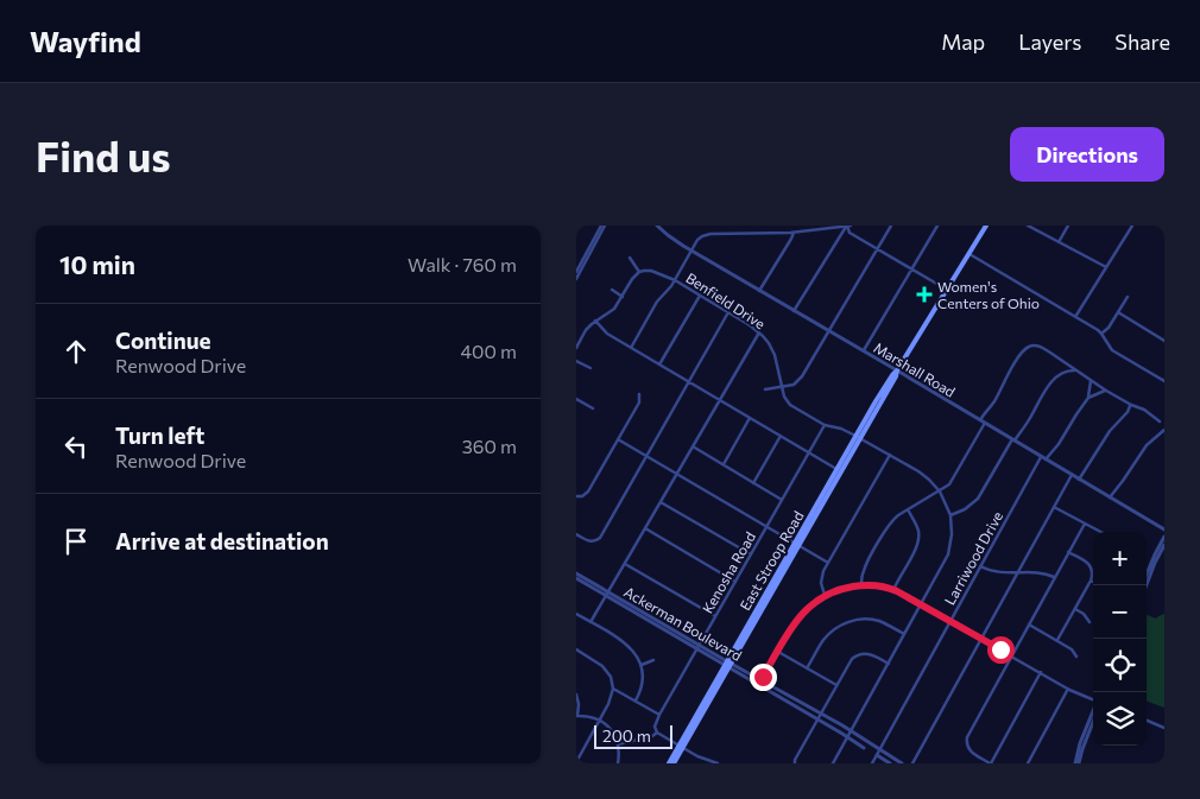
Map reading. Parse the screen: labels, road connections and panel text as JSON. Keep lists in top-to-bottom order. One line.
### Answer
{"streets":{"main road":["East Stroop Road"],"street":["Benfield Drive","Marshall Road","Larriwood Drive","Kenosha Road","Ackerman Boulevard"]},"crossings":[["Benfield Drive","East Stroop Road"],["Benfield Drive","Kenosha Road"],["Marshall Road","Larriwood Drive"],["Marshall Road","East Stroop Road"],["Larriwood Drive","Ackerman Boulevard"],["East Stroop Road","Ackerman Boulevard"],["Kenosha Road","Ackerman Boulevard"]],"places":{"health":["Women's Centers of Ohio"]},"scale_bar":"200 m","page":{"header":"Wayfind","nav":["Map","Layers","Share"],"buttons":"Directions","title":"Find us","heading":["10 min","Walk · 760 m"],"list":[["Continue","Renwood Drive","400 m"],["Turn left","Renwood Drive","360 m"],"Arrive at destination"],"map_buttons":["+","−"],"scale":"200 m"}}
